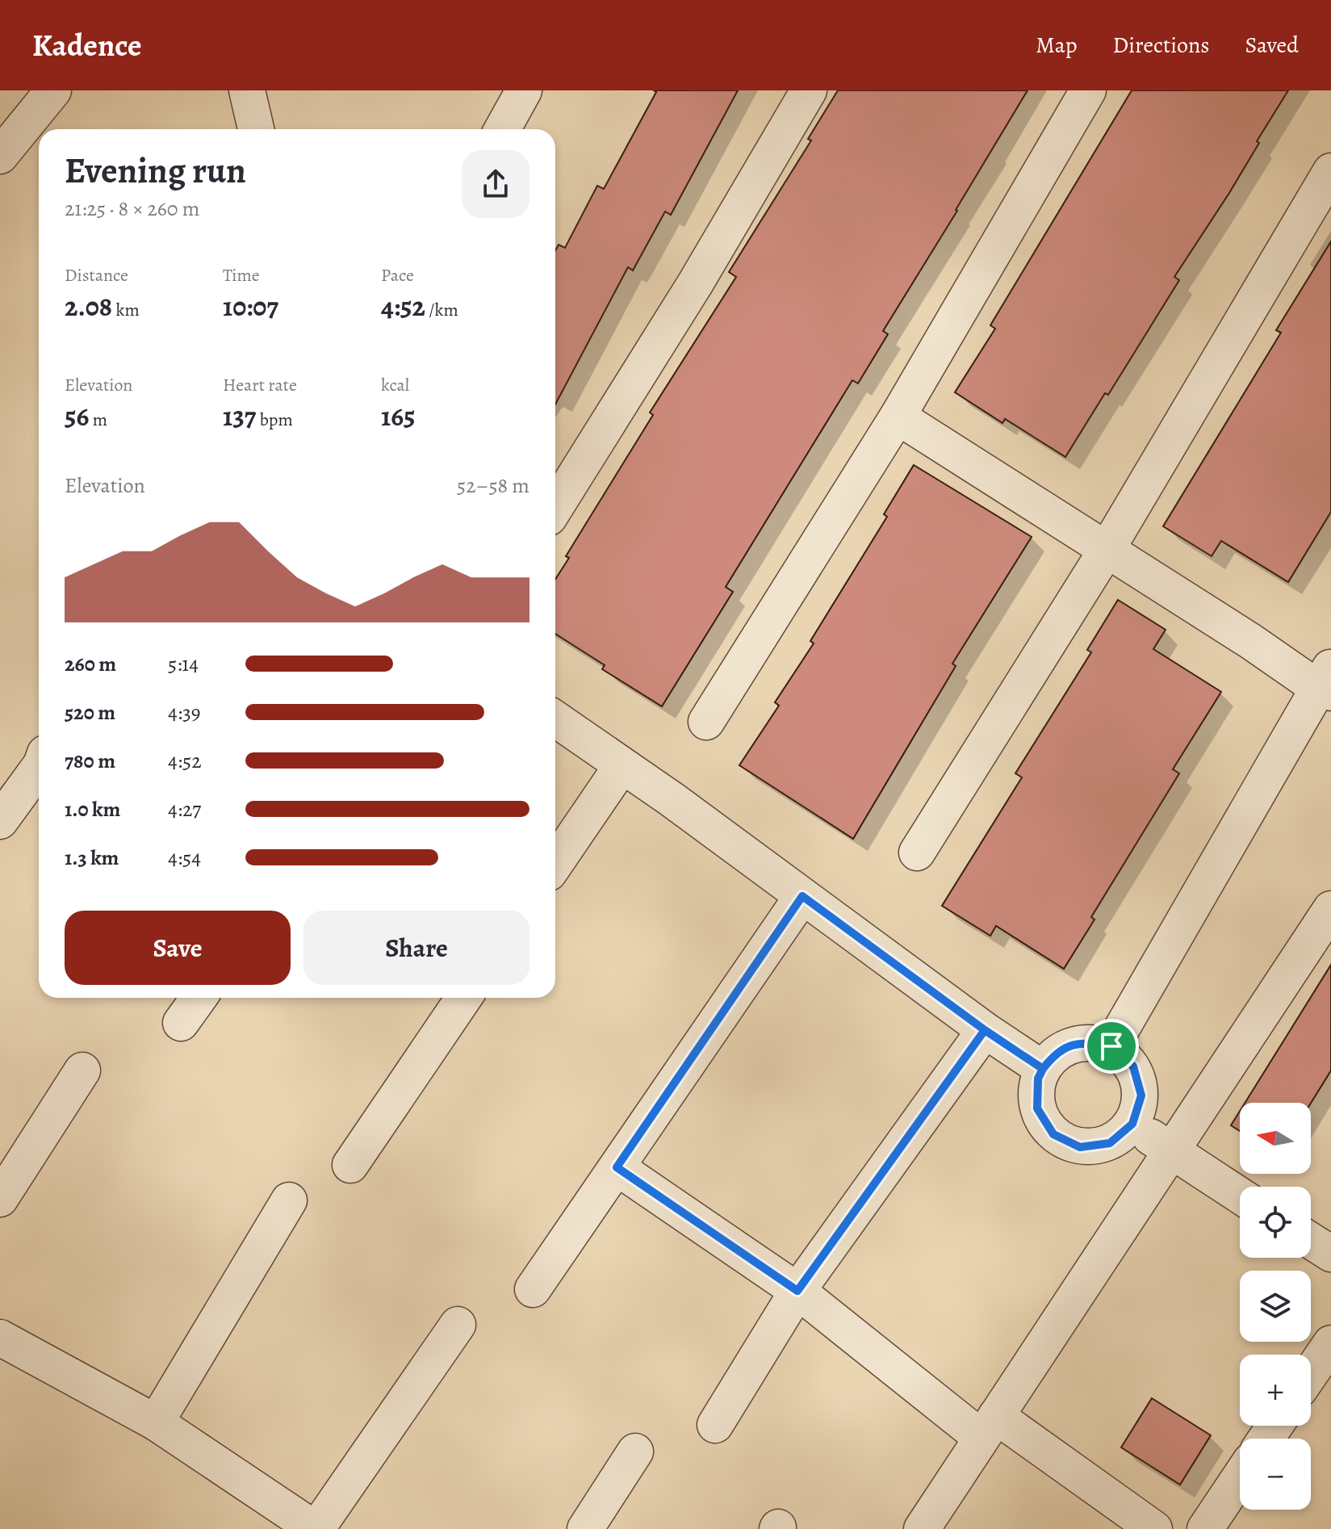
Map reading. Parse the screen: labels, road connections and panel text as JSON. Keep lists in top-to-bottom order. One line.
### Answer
{"north":"left","page":{"header":"Kadence","nav":["Map","Directions","Saved"],"heading":["Evening run","21:25 · 8 × 260 m"],"stats":[["Distance","2.08 km"],["Time","10:07"],["Pace","4:52 /km"],["Elevation","56 m"],["Heart rate","137 bpm"],["kcal","165"]],"chart":["Elevation","52–58 m"],"list":[{"name":"260 m","note":"5:14"},{"name":"520 m","note":"4:39"},{"name":"780 m","note":"4:52"},{"name":"1.0 km","note":"4:27"},{"name":"1.3 km","note":"4:54"}],"buttons":["Save","Share"],"map_buttons":["+","−"]}}
